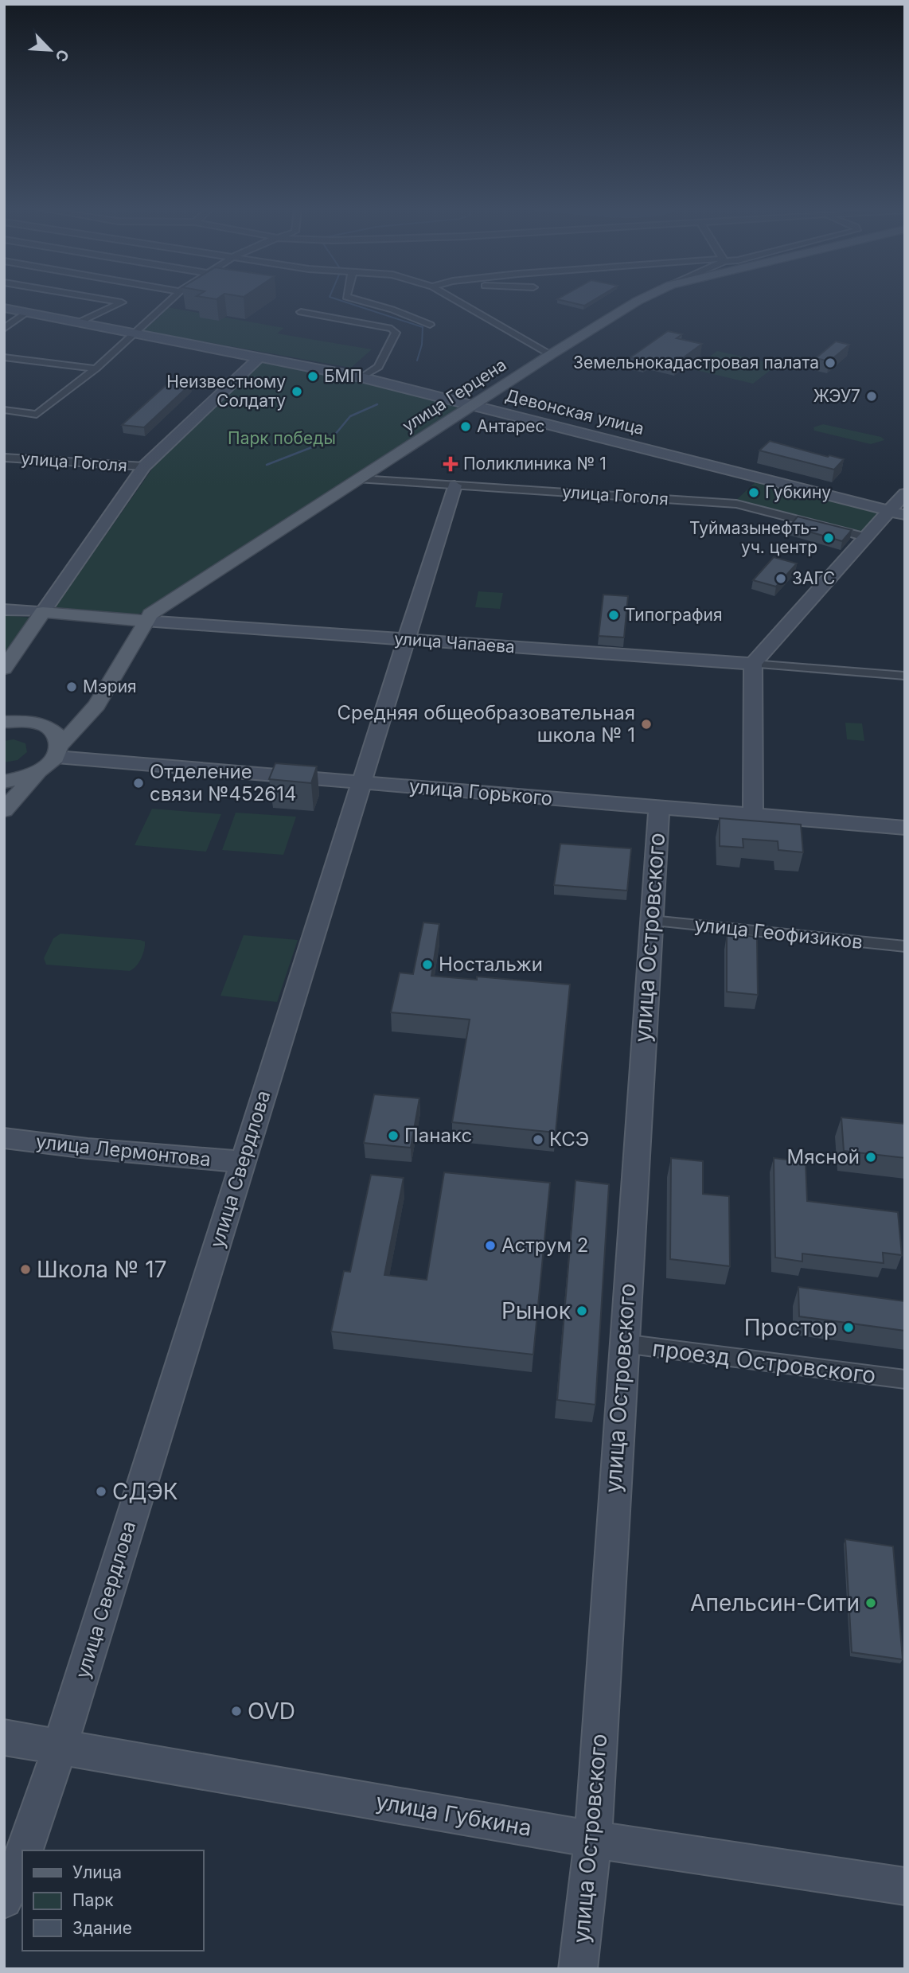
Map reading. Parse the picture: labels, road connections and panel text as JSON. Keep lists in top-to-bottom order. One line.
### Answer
{"streets":{"main road":["улица Герцена","улица Чапаева"],"street":["Девонская улица","улица Гоголя","улица Горького","улица Геофизиков","улица Островского","улица Лермонтова","улица Свердлова","проезд Островского","улица Губкина"]},"crossings":[["улица Герцена","Девонская улица"],["улица Герцена","улица Гоголя"],["улица Герцена","улица Чапаева"],["улица Гоголя","улица Свердлова"],["улица Чапаева","улица Свердлова"],["улица Горького","улица Островского"],["улица Горького","улица Свердлова"],["улица Геофизиков","улица Островского"],["улица Островского","проезд Островского"],["улица Островского","улица Губкина"],["улица Лермонтова","улица Свердлова"],["улица Свердлова","улица Губкина"]],"parks":["Парк победы"],"places":{"other":["Земельнокадастровая палата","БМП","Неизвестному Солдату","ЖЭУ7","Антарес","Губкину","Туймазынефть- уч. центр","ЗАГС","Типография","Мэрия","Средняя общеобразовательная школа № 1","Отделение связи №452614","Ностальжи","Панакс","КСЭ","Мясной","Аструм 2","Школа № 17","Рынок","Простор","СДЭК","Апельсин-Сити","OVD"],"health":["Поликлиника № 1"]},"legend":["Улица","Парк","Здание"],"north":"bottom right"}
